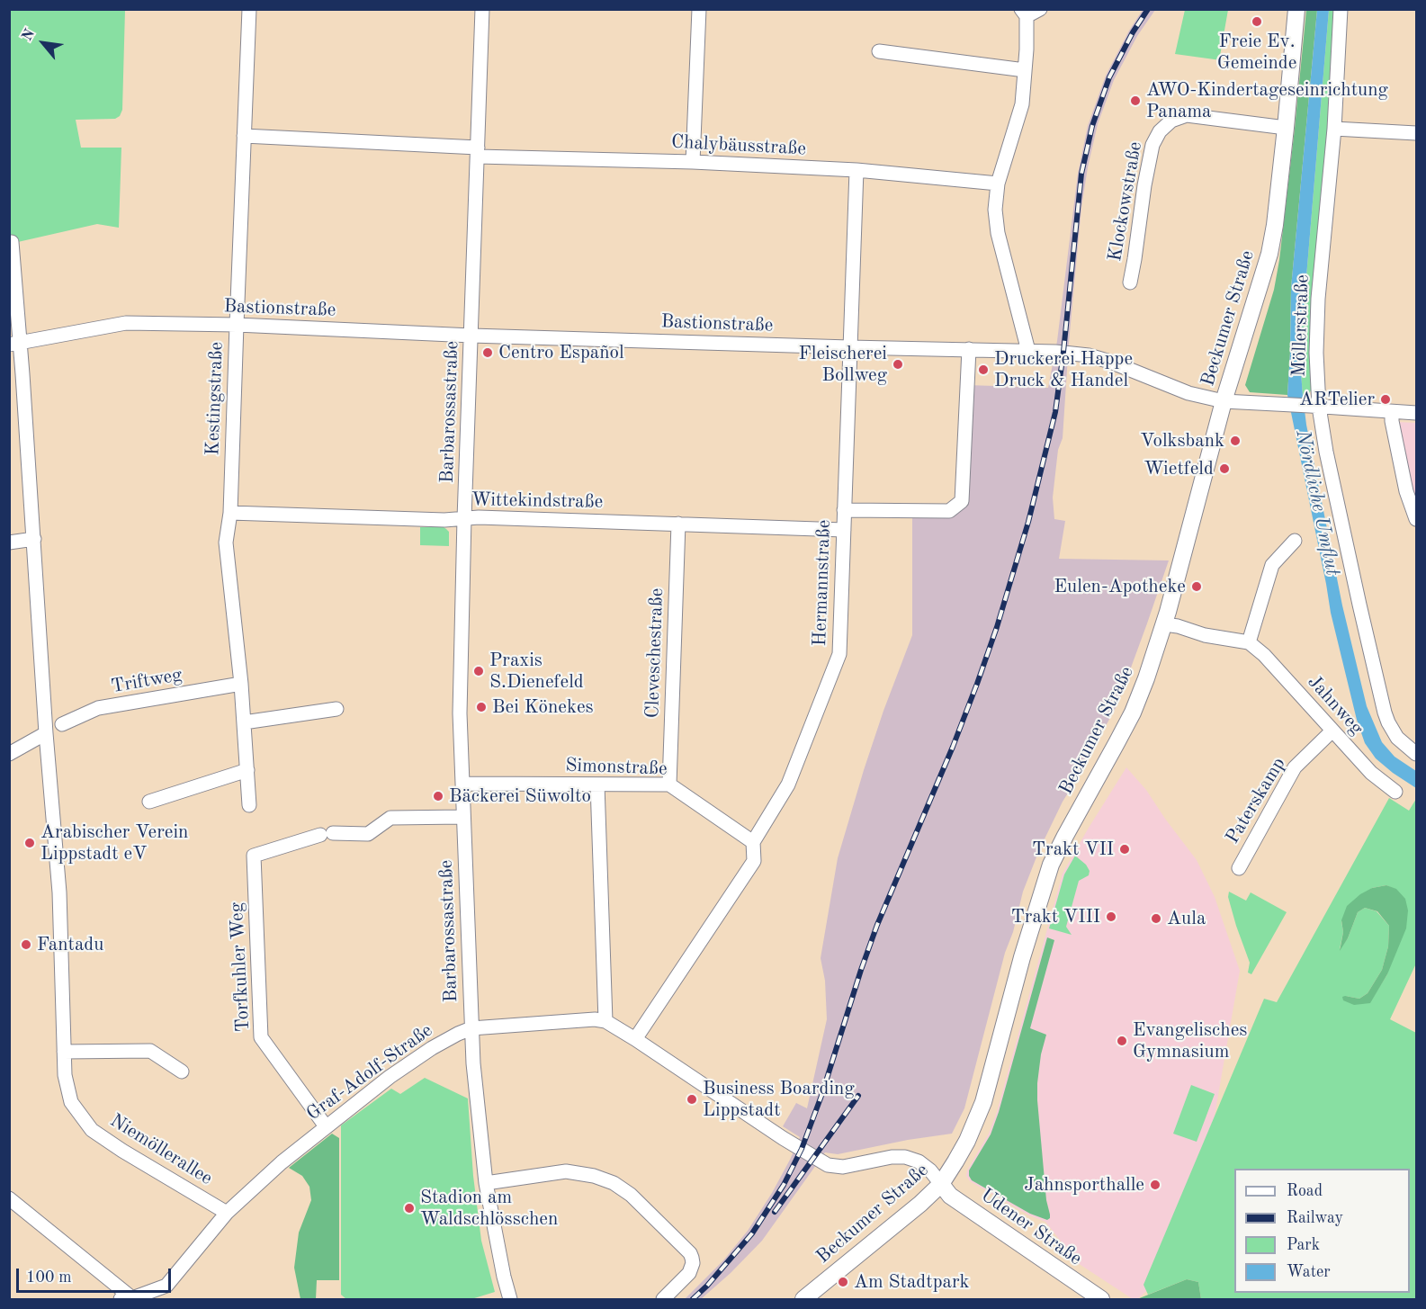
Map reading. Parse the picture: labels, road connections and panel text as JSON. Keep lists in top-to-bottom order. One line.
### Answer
{"streets":{"main road":["Beckumer Straße","Udener Straße"],"street":["Chalybäusstraße","Klockowstraße","Bastionstraße","Möllerstraße","Kestingstraße","Barbarossastraße","Wittekindstraße","Hermannstraße","Cleveschestraße","Triftweg","Jahnweg","Simonstraße","Paterskamp","Torfkuhler Weg","Graf-Adolf-Straße","Niemöllerallee"]},"crossings":[["Chalybäusstraße","Kestingstraße"],["Chalybäusstraße","Barbarossastraße"],["Chalybäusstraße","Hermannstraße"],["Klockowstraße","Beckumer Straße"],["Bastionstraße","Beckumer Straße"],["Bastionstraße","Möllerstraße"],["Bastionstraße","Kestingstraße"],["Bastionstraße","Barbarossastraße"],["Bastionstraße","Hermannstraße"],["Bastionstraße","Niemöllerallee"],["Beckumer Straße","Graf-Adolf-Straße"],["Beckumer Straße","Udener Straße"],["Kestingstraße","Wittekindstraße"],["Kestingstraße","Triftweg"],["Barbarossastraße","Wittekindstraße"],["Barbarossastraße","Simonstraße"],["Barbarossastraße","Torfkuhler Weg"],["Barbarossastraße","Graf-Adolf-Straße"],["Wittekindstraße","Hermannstraße"],["Wittekindstraße","Cleveschestraße"],["Hermannstraße","Simonstraße"],["Hermannstraße","Graf-Adolf-Straße"],["Cleveschestraße","Simonstraße"],["Jahnweg","Paterskamp"],["Torfkuhler Weg","Graf-Adolf-Straße"],["Graf-Adolf-Straße","Niemöllerallee"],["Graf-Adolf-Straße","Udener Straße"]],"water":["Nördliche Umflut"],"places":["Freie Ev. Gemeinde","AWO-Kindertageseinrichtung Panama","Centro Español","Fleischerei Bollweg","Druckerei Happe Druck & Handel","ARTelier","Volksbank","Wietfeld","Eulen-Apotheke","Praxis S.Dienefeld","Bei Könekes","Bäckerei Süwolto","Arabischer Verein Lippstadt eV","Trakt VII","Trakt VIII","Aula","Fantadu","Evangelisches Gymnasium","Business Boarding Lippstadt","Jahnsporthalle","Stadion am Waldschlösschen","Am Stadtpark"],"legend":["Road","Railway","Park","Water"],"scale_bar":"100 m","north":"top left"}
